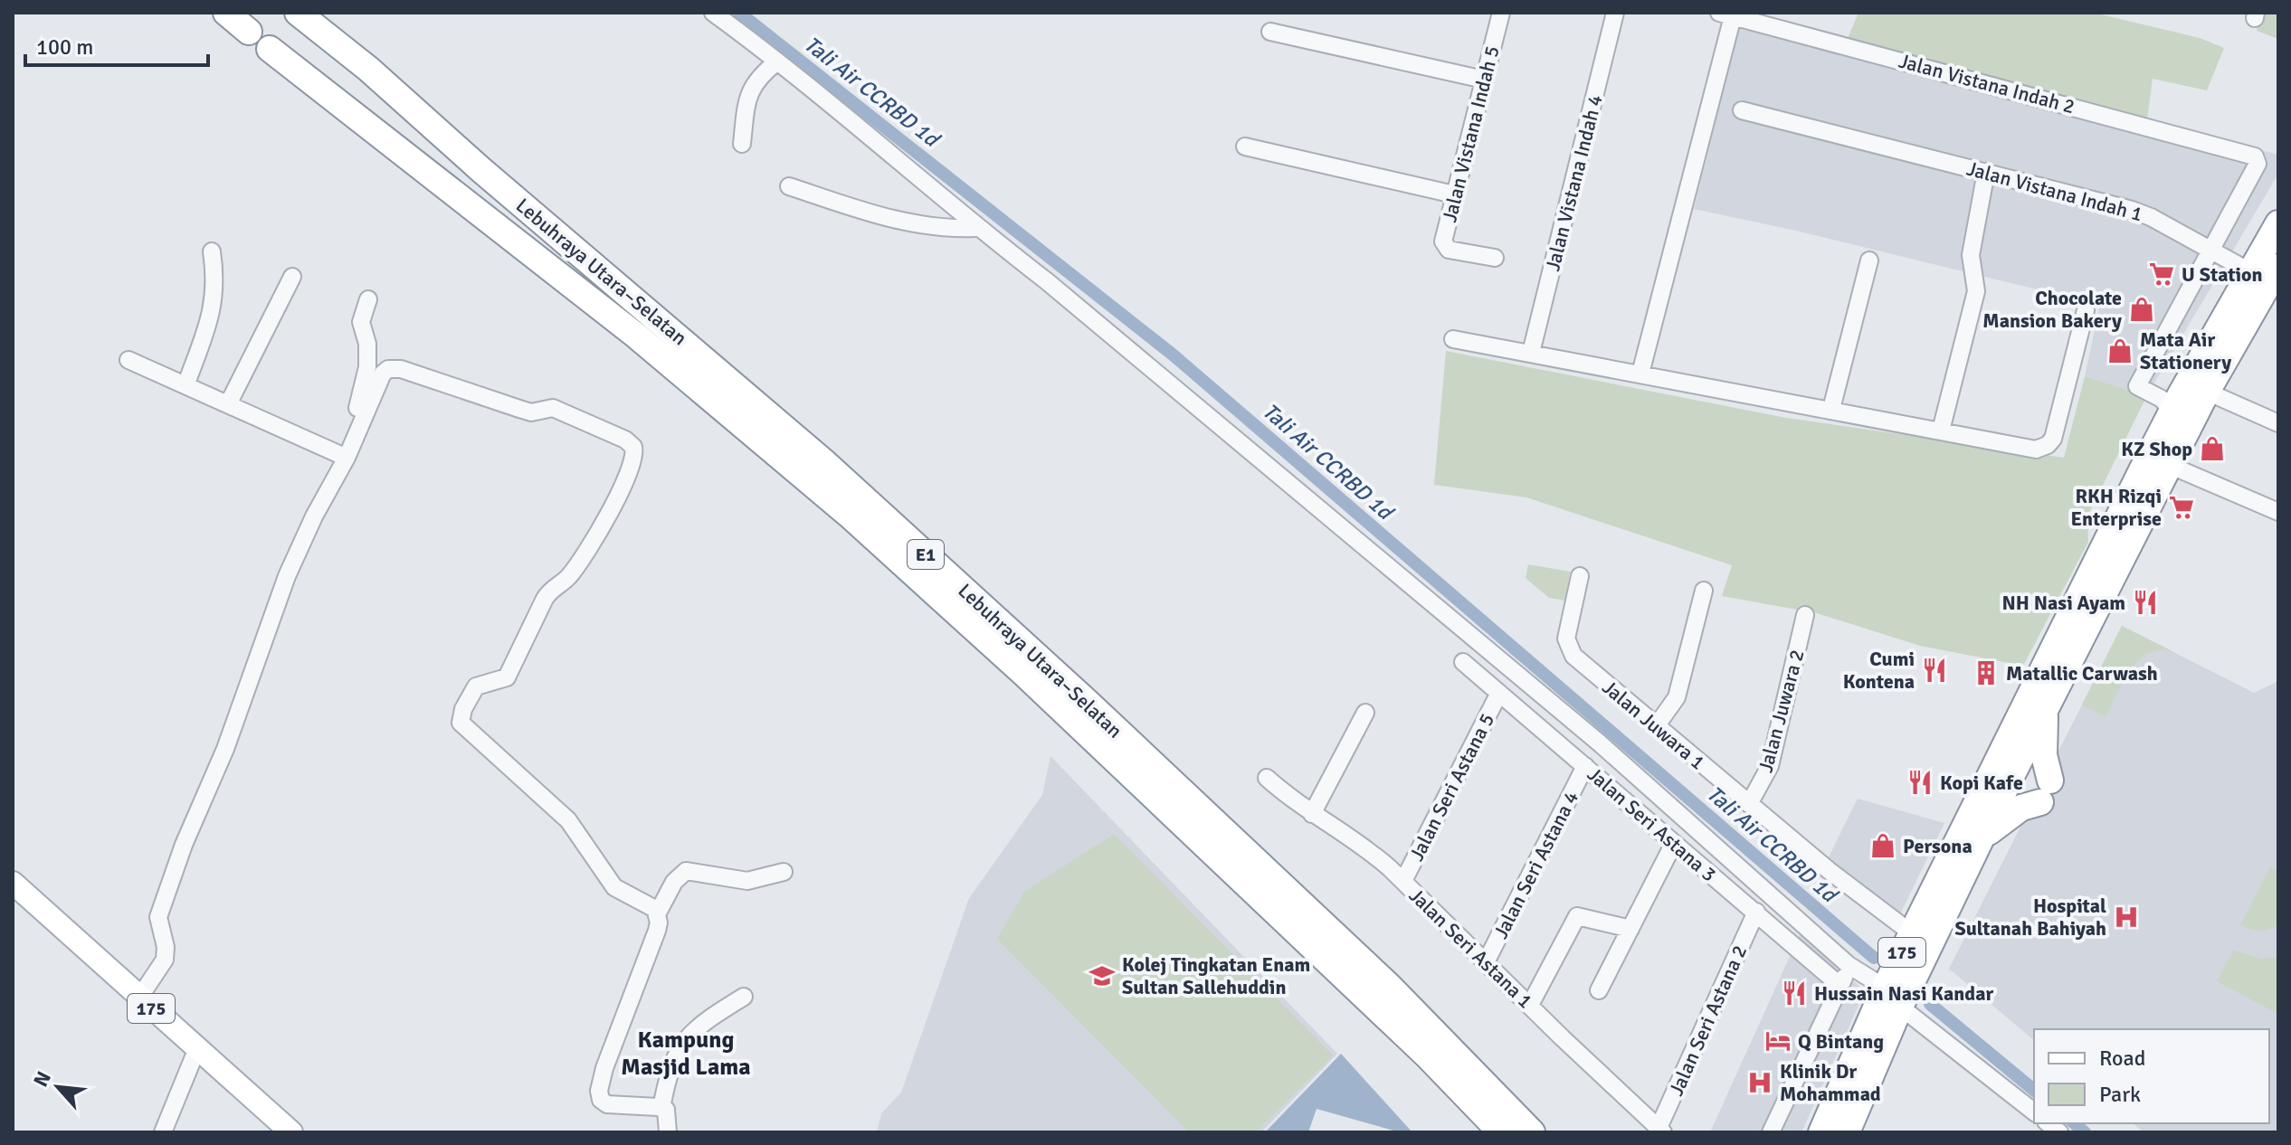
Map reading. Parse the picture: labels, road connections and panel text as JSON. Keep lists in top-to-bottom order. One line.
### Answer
{"streets":{"highway":["Lebuhraya Utara–Selatan","E1","175"],"street":["Jalan Vistana Indah 2","Jalan Vistana Indah 5","Jalan Vistana Indah 4","Jalan Vistana Indah 1","Jalan Juwara 2","Jalan Juwara 1","Jalan Seri Astana 5","Jalan Seri Astana 3","Jalan Seri Astana 4","Jalan Seri Astana 1","Jalan Seri Astana 2"]},"crossings":[["Jalan Vistana Indah 2","Jalan Vistana Indah 1"],["Jalan Vistana Indah 1","175"],["Jalan Juwara 2","Jalan Juwara 1"],["Jalan Juwara 1","175"],["Jalan Seri Astana 5","Jalan Seri Astana 3"],["Jalan Seri Astana 5","Jalan Seri Astana 1"],["Jalan Seri Astana 3","Jalan Seri Astana 4"],["Jalan Seri Astana 3","Jalan Seri Astana 2"],["Jalan Seri Astana 4","Jalan Seri Astana 1"],["Jalan Seri Astana 1","Jalan Seri Astana 2"]],"districts":["Kampung Masjid Lama"],"water":["Tali Air CCRBD 1d"],"places":{"supermarket":["U Station","RKH Rizqi Enterprise"],"shop":["Chocolate Mansion Bakery","Mata Air Stationery","KZ Shop","Persona"],"restaurant":["NH Nasi Ayam","Cumi Kontena","Kopi Kafe","Hussain Nasi Kandar"],"building":["Matallic Carwash"],"hospital":["Hospital Sultanah Bahiyah","Klinik Dr Mohammad"],"school or university":["Kolej Tingkatan Enam Sultan Sallehuddin"],"hotel":["Q Bintang"]},"legend":["Road","Park"],"scale_bar":"100 m","north":"top left"}
